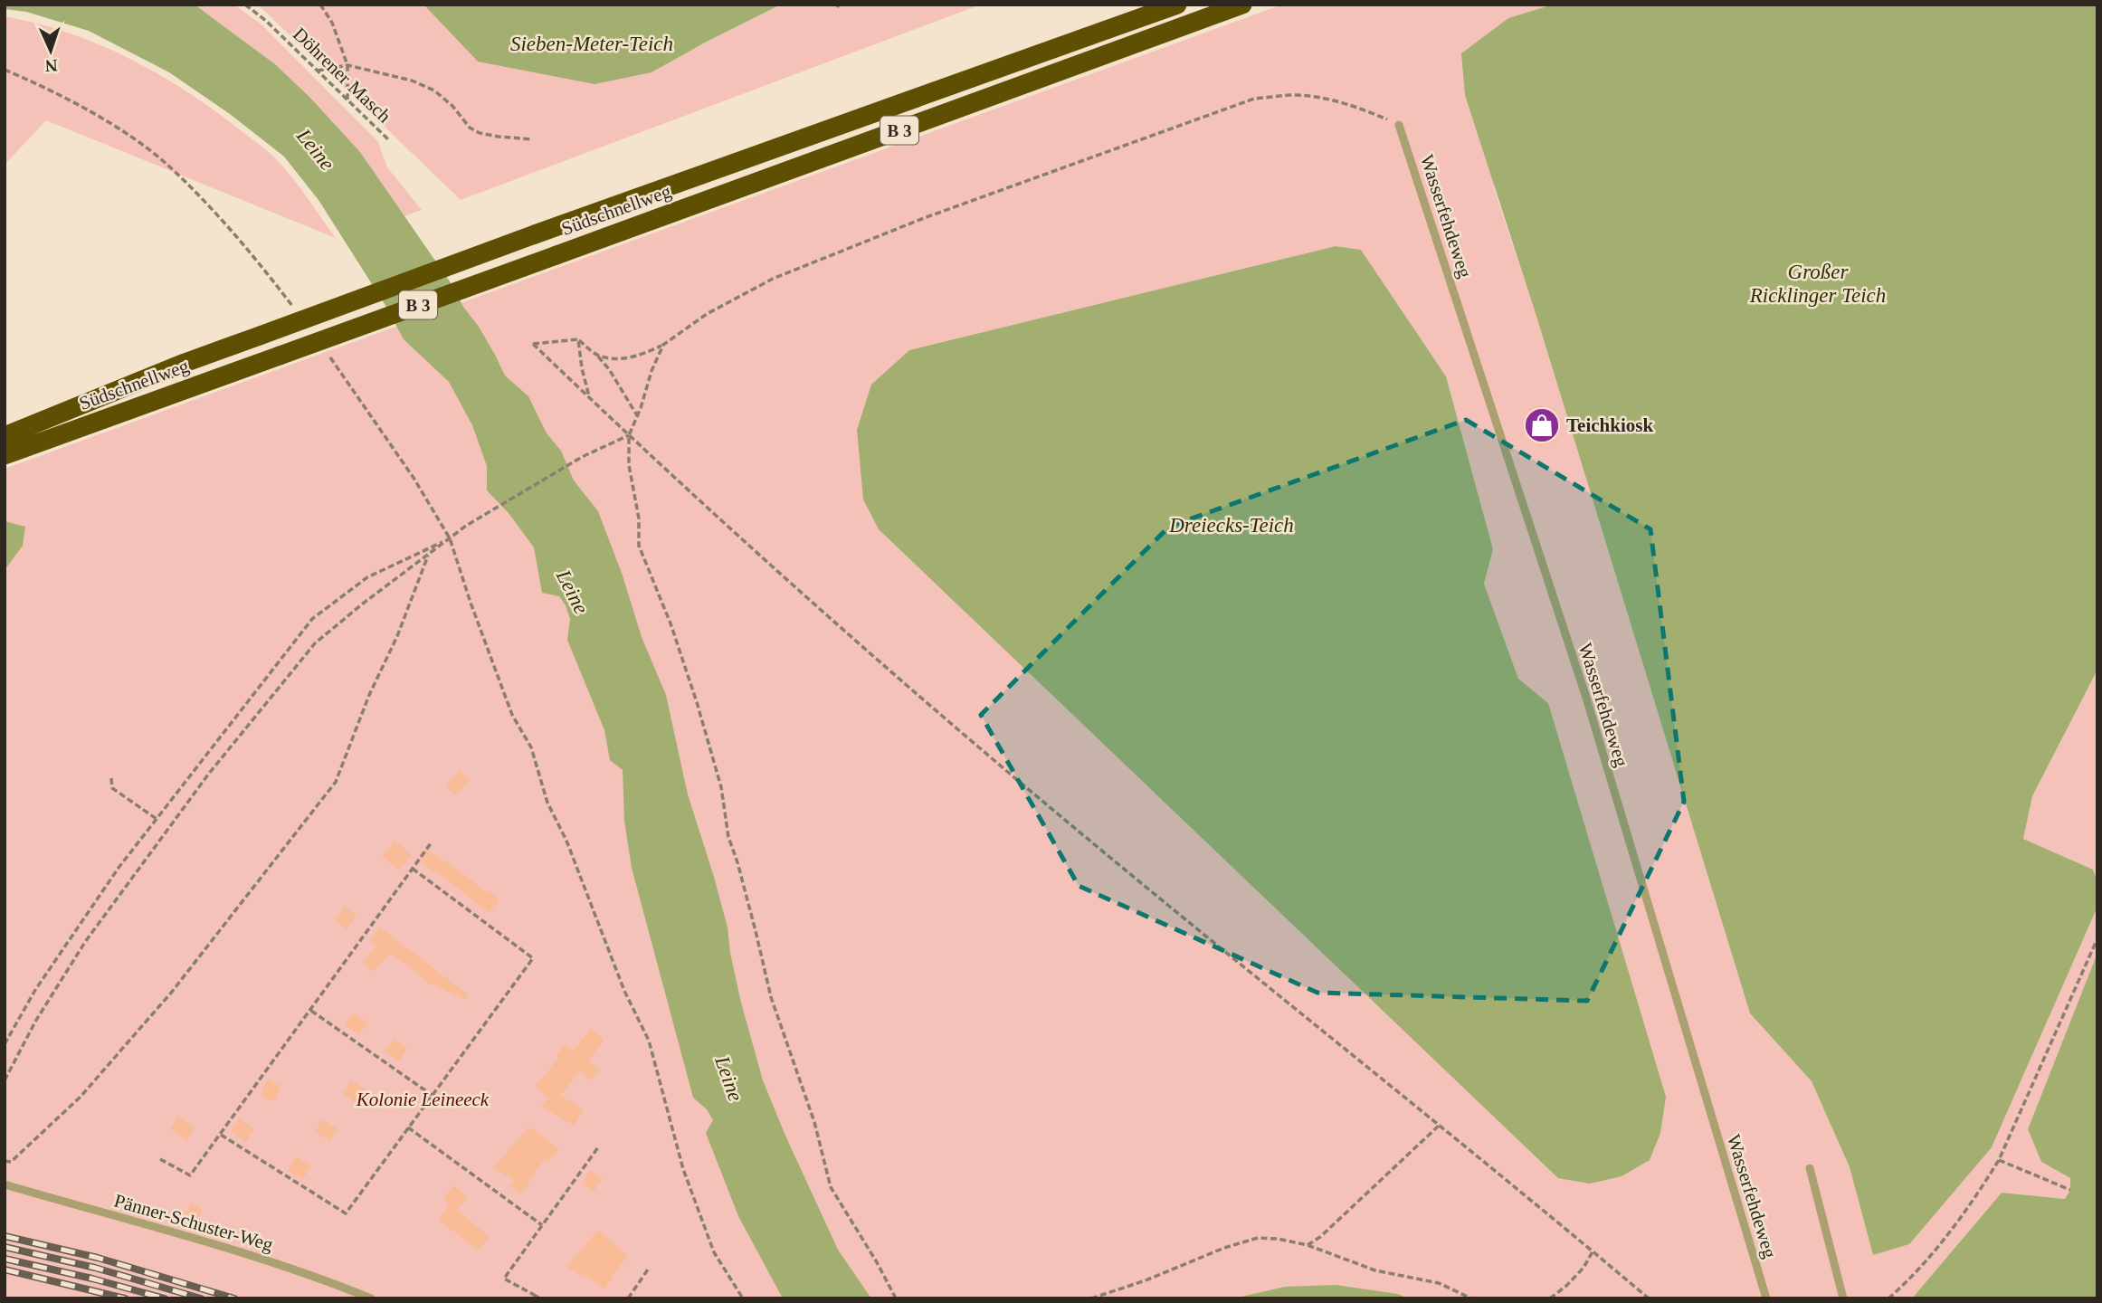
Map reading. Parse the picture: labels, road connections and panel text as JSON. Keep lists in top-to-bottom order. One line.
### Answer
{"streets":{"highway":["B 3","Südschnellweg"],"lane":["Wasserfehdeweg","Pänner-Schuster-Weg"],"path":["Döhrener Masch"]},"water":["Sieben-Meter-Teich","Leine","Großer Ricklinger Teich","Dreiecks-Teich"],"parks":["Kolonie Leineeck"],"places":{"shop":["Teichkiosk"]},"north":"bottom"}
